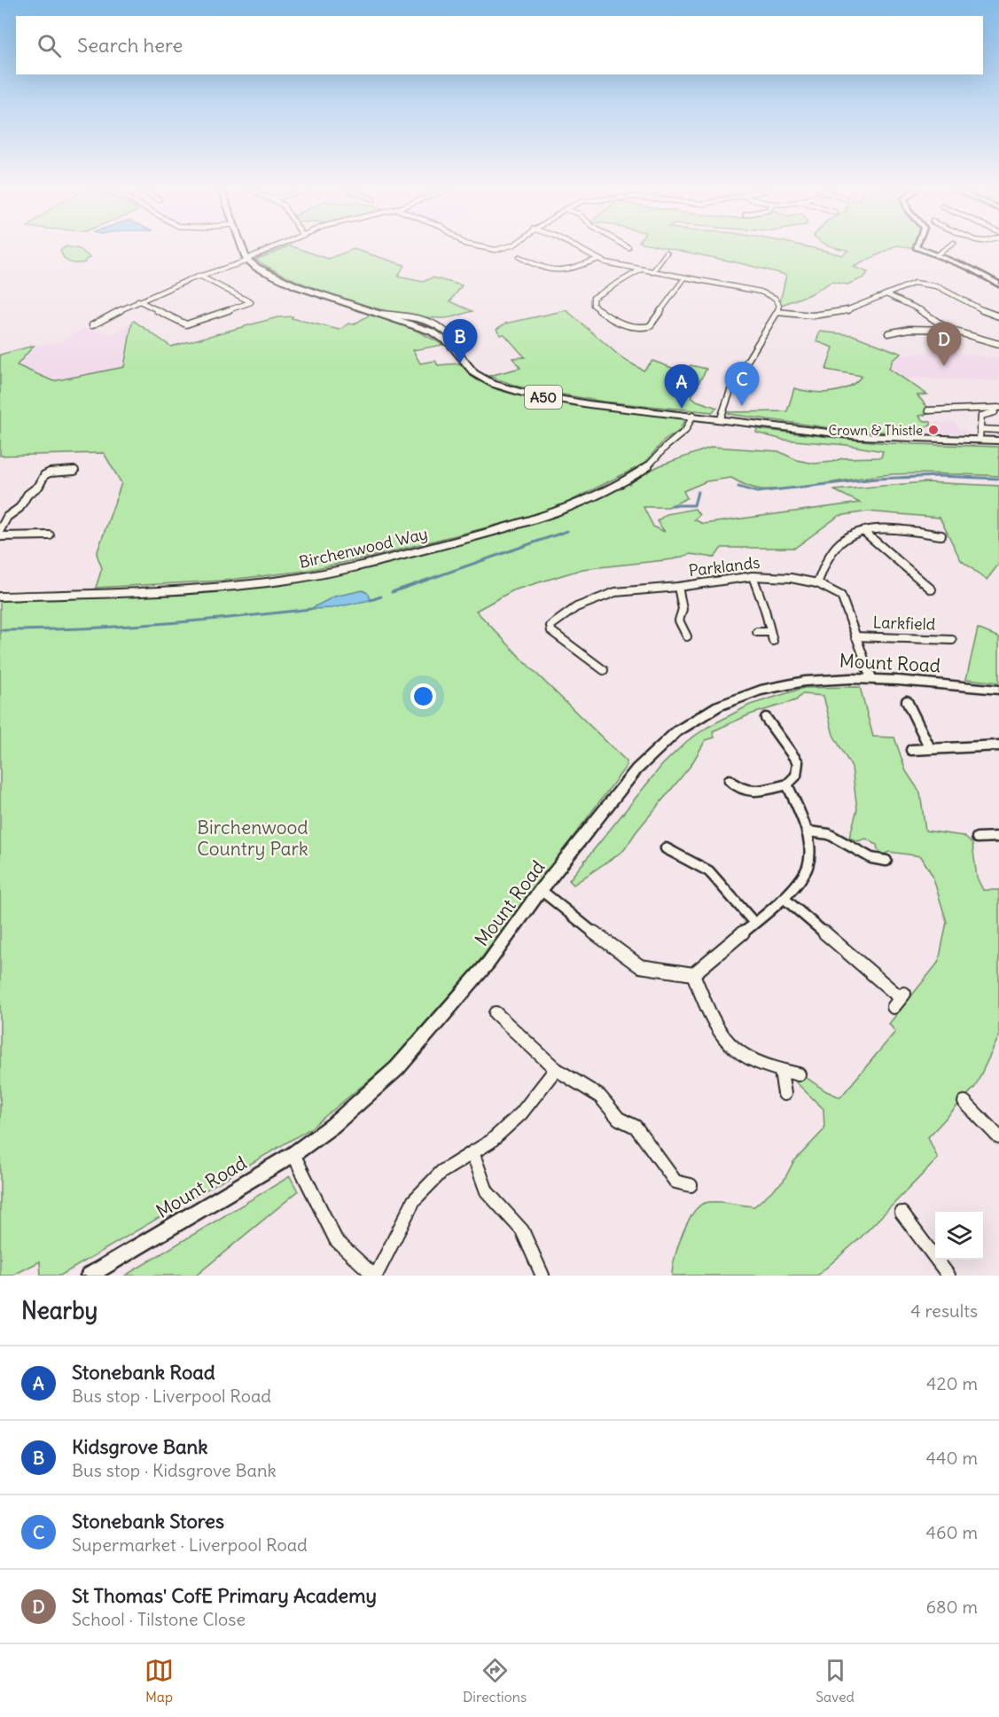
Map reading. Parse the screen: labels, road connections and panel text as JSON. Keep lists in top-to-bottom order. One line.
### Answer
{"streets":{"main road":["A50"],"street":["Birchenwood Way","Parklands","Larkfield","Mount Road"]},"crossings":[["A50","Birchenwood Way"],["Parklands","Larkfield"],["Parklands","Mount Road"]],"parks":["Birchenwood Country Park"],"places":["Crown & Thistle"],"page":{"search":"Search here","pins":["B","D","C","A"],"heading":["Nearby","4 results"],"list":[{"mark":"A","name":"Stonebank Road","note":"Bus stop · Liverpool Road","value":"420 m"},{"mark":"B","name":"Kidsgrove Bank","note":"Bus stop · Kidsgrove Bank","value":"440 m"},{"mark":"C","name":"Stonebank Stores","note":"Supermarket · Liverpool Road","value":"460 m"},{"mark":"D","name":"St Thomas' CofE Primary Academy","note":"School · Tilstone Close","value":"680 m"}],"nav":["Map","Directions","Saved"]}}
